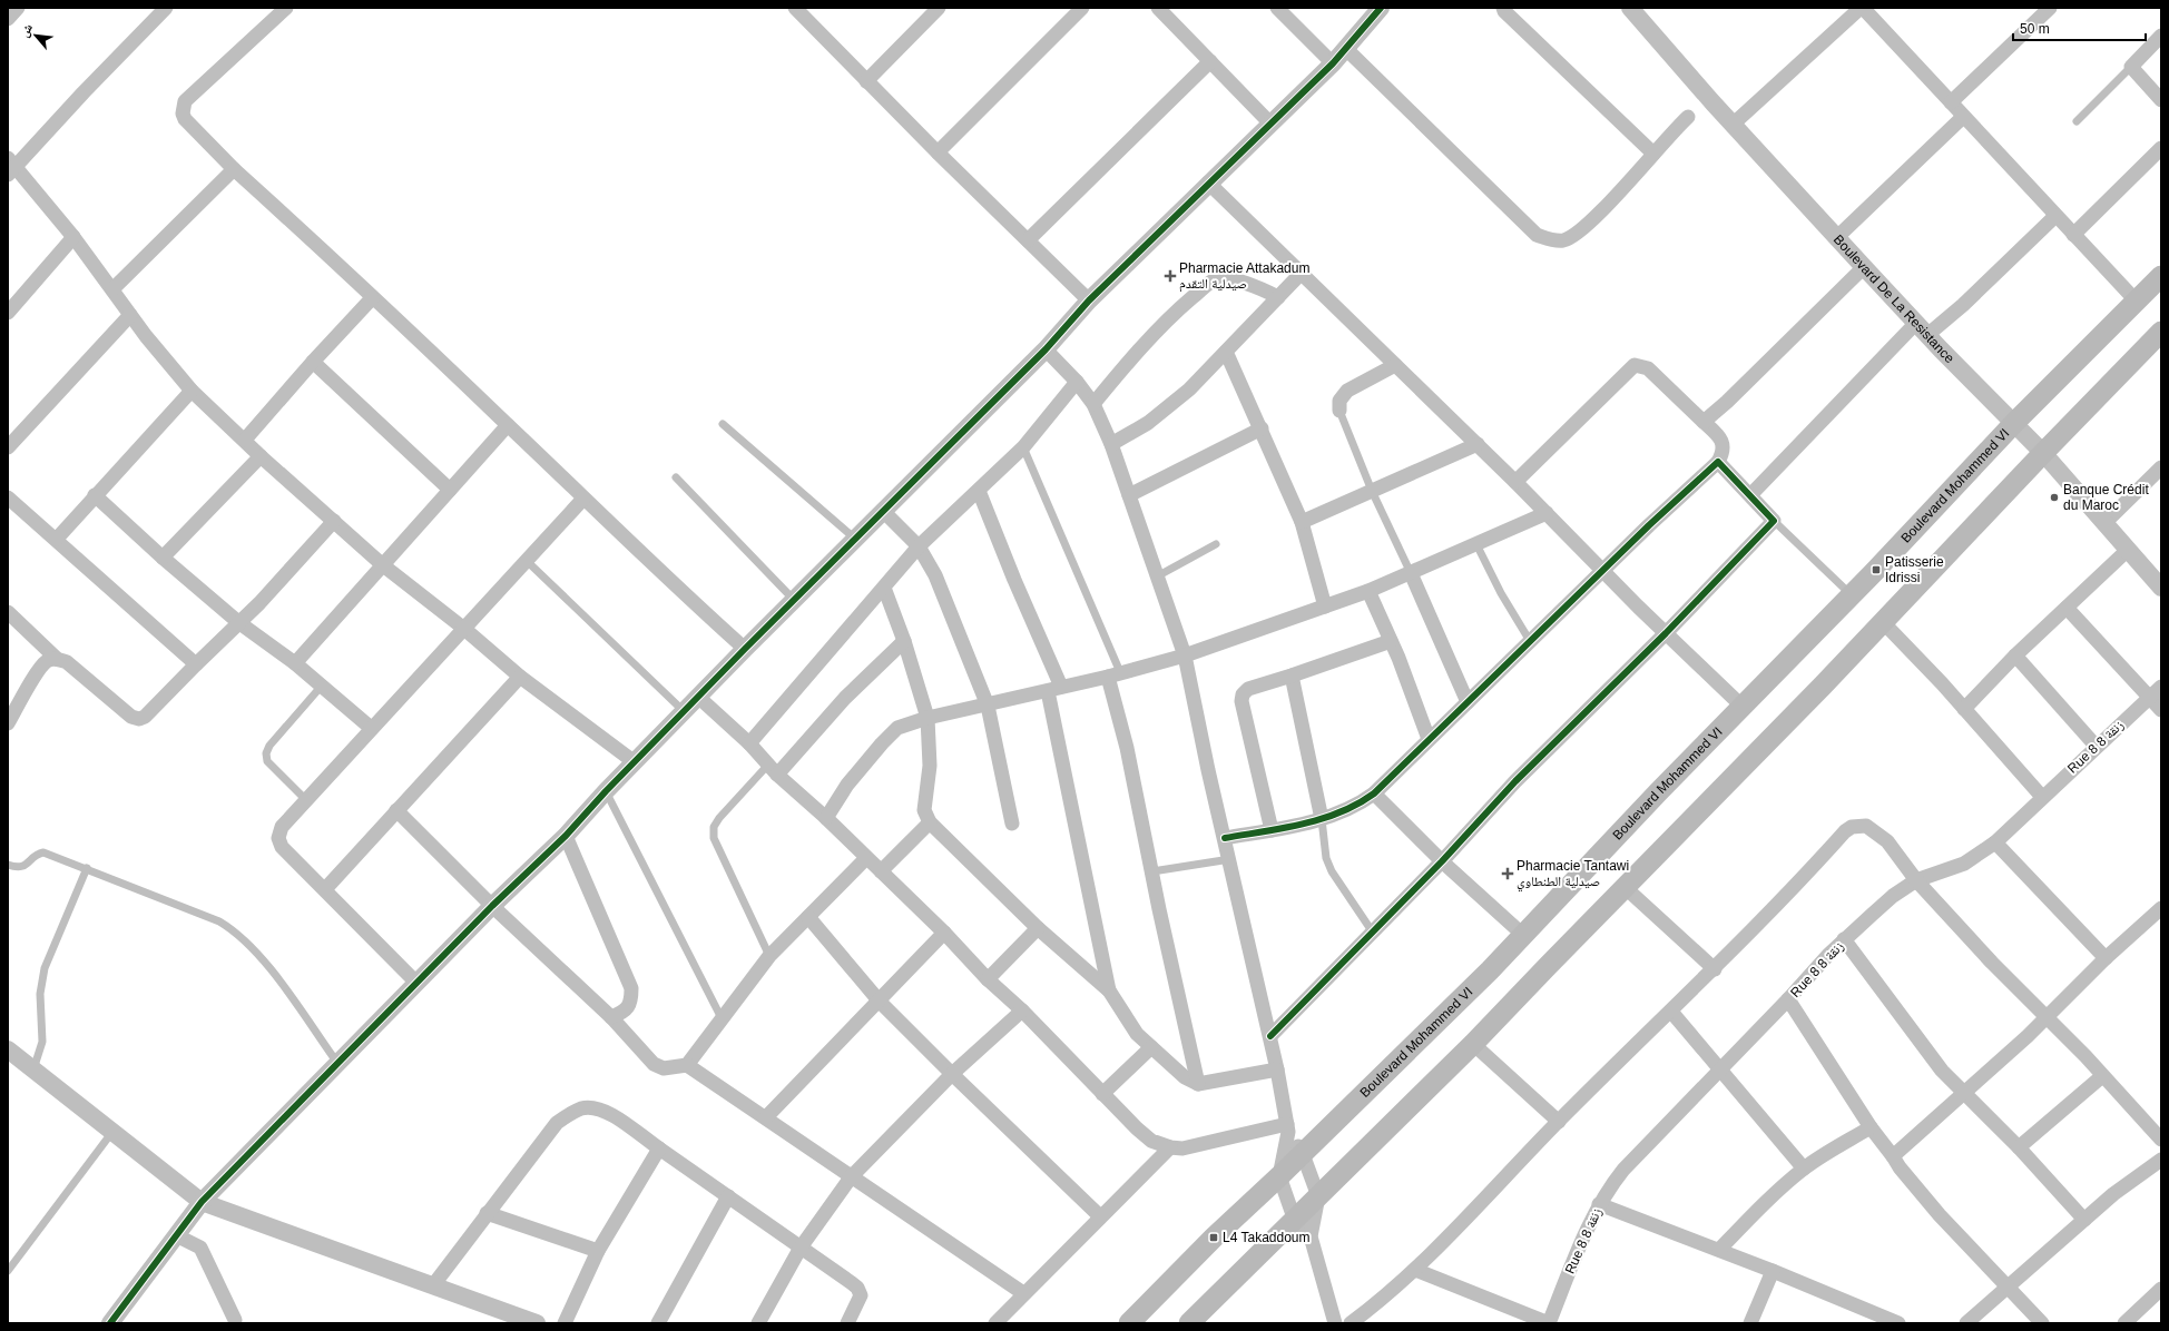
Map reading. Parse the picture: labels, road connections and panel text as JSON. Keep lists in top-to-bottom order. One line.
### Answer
{"streets":{"main road":["Boulevard Mohammed VI"],"street":["Boulevard De La Resistance","Rue 8 8 زنقة"]},"crossings":[["Boulevard De La Resistance","Boulevard Mohammed VI"]],"places":{"health":["Pharmacie Attakadum صيدلية التقدم","Pharmacie Tantawi صيدلية الطنطاوي"],"other":["Banque Crédit du Maroc"],"transit":["Patisserie Idrissi","L4 Takaddoum"]},"scale_bar":"50 m","north":"top left"}
